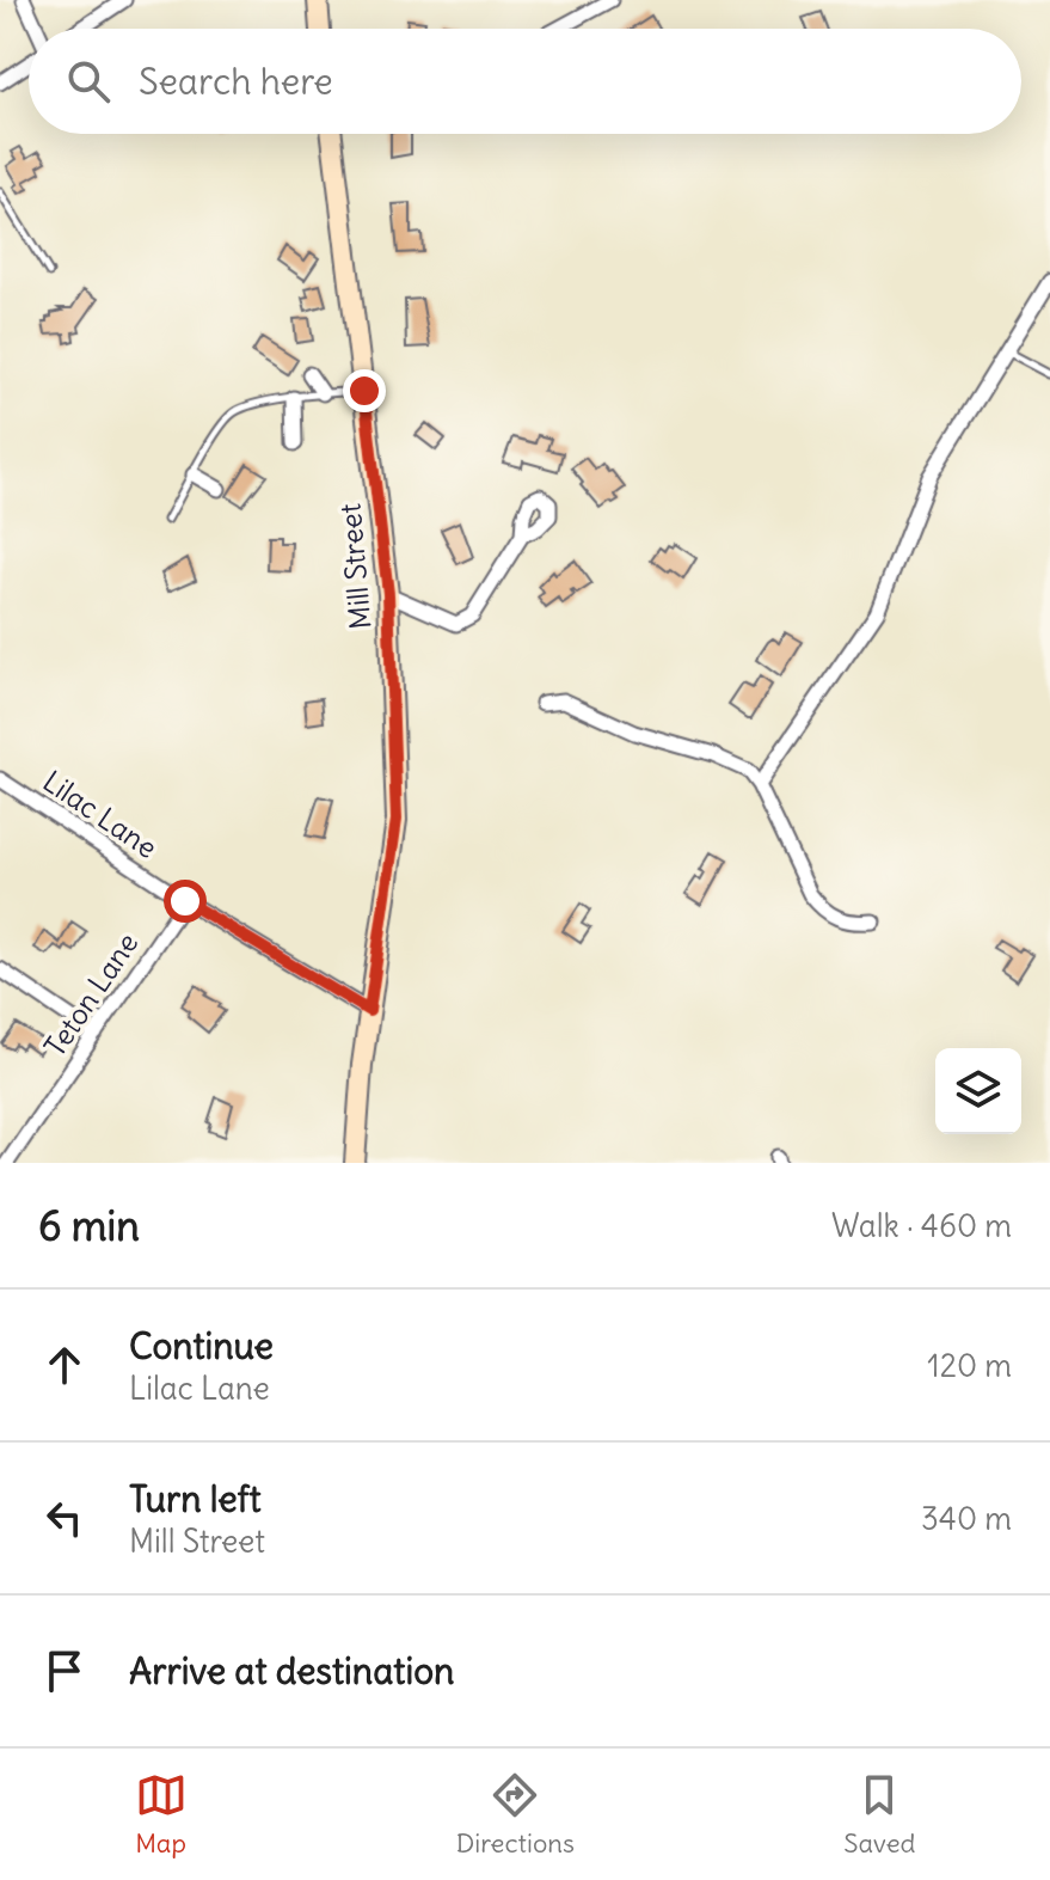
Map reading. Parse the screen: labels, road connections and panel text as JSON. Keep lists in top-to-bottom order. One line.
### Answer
{"streets":{"main road":["Mill Street"],"street":["Lilac Lane","Teton Lane"]},"crossings":[["Mill Street","Lilac Lane"],["Lilac Lane","Teton Lane"]],"page":{"search":"Search here","heading":["6 min","Walk · 460 m"],"list":[["Continue","Lilac Lane","120 m"],["Turn left","Mill Street","340 m"],"Arrive at destination"],"nav":["Map","Directions","Saved"]}}
